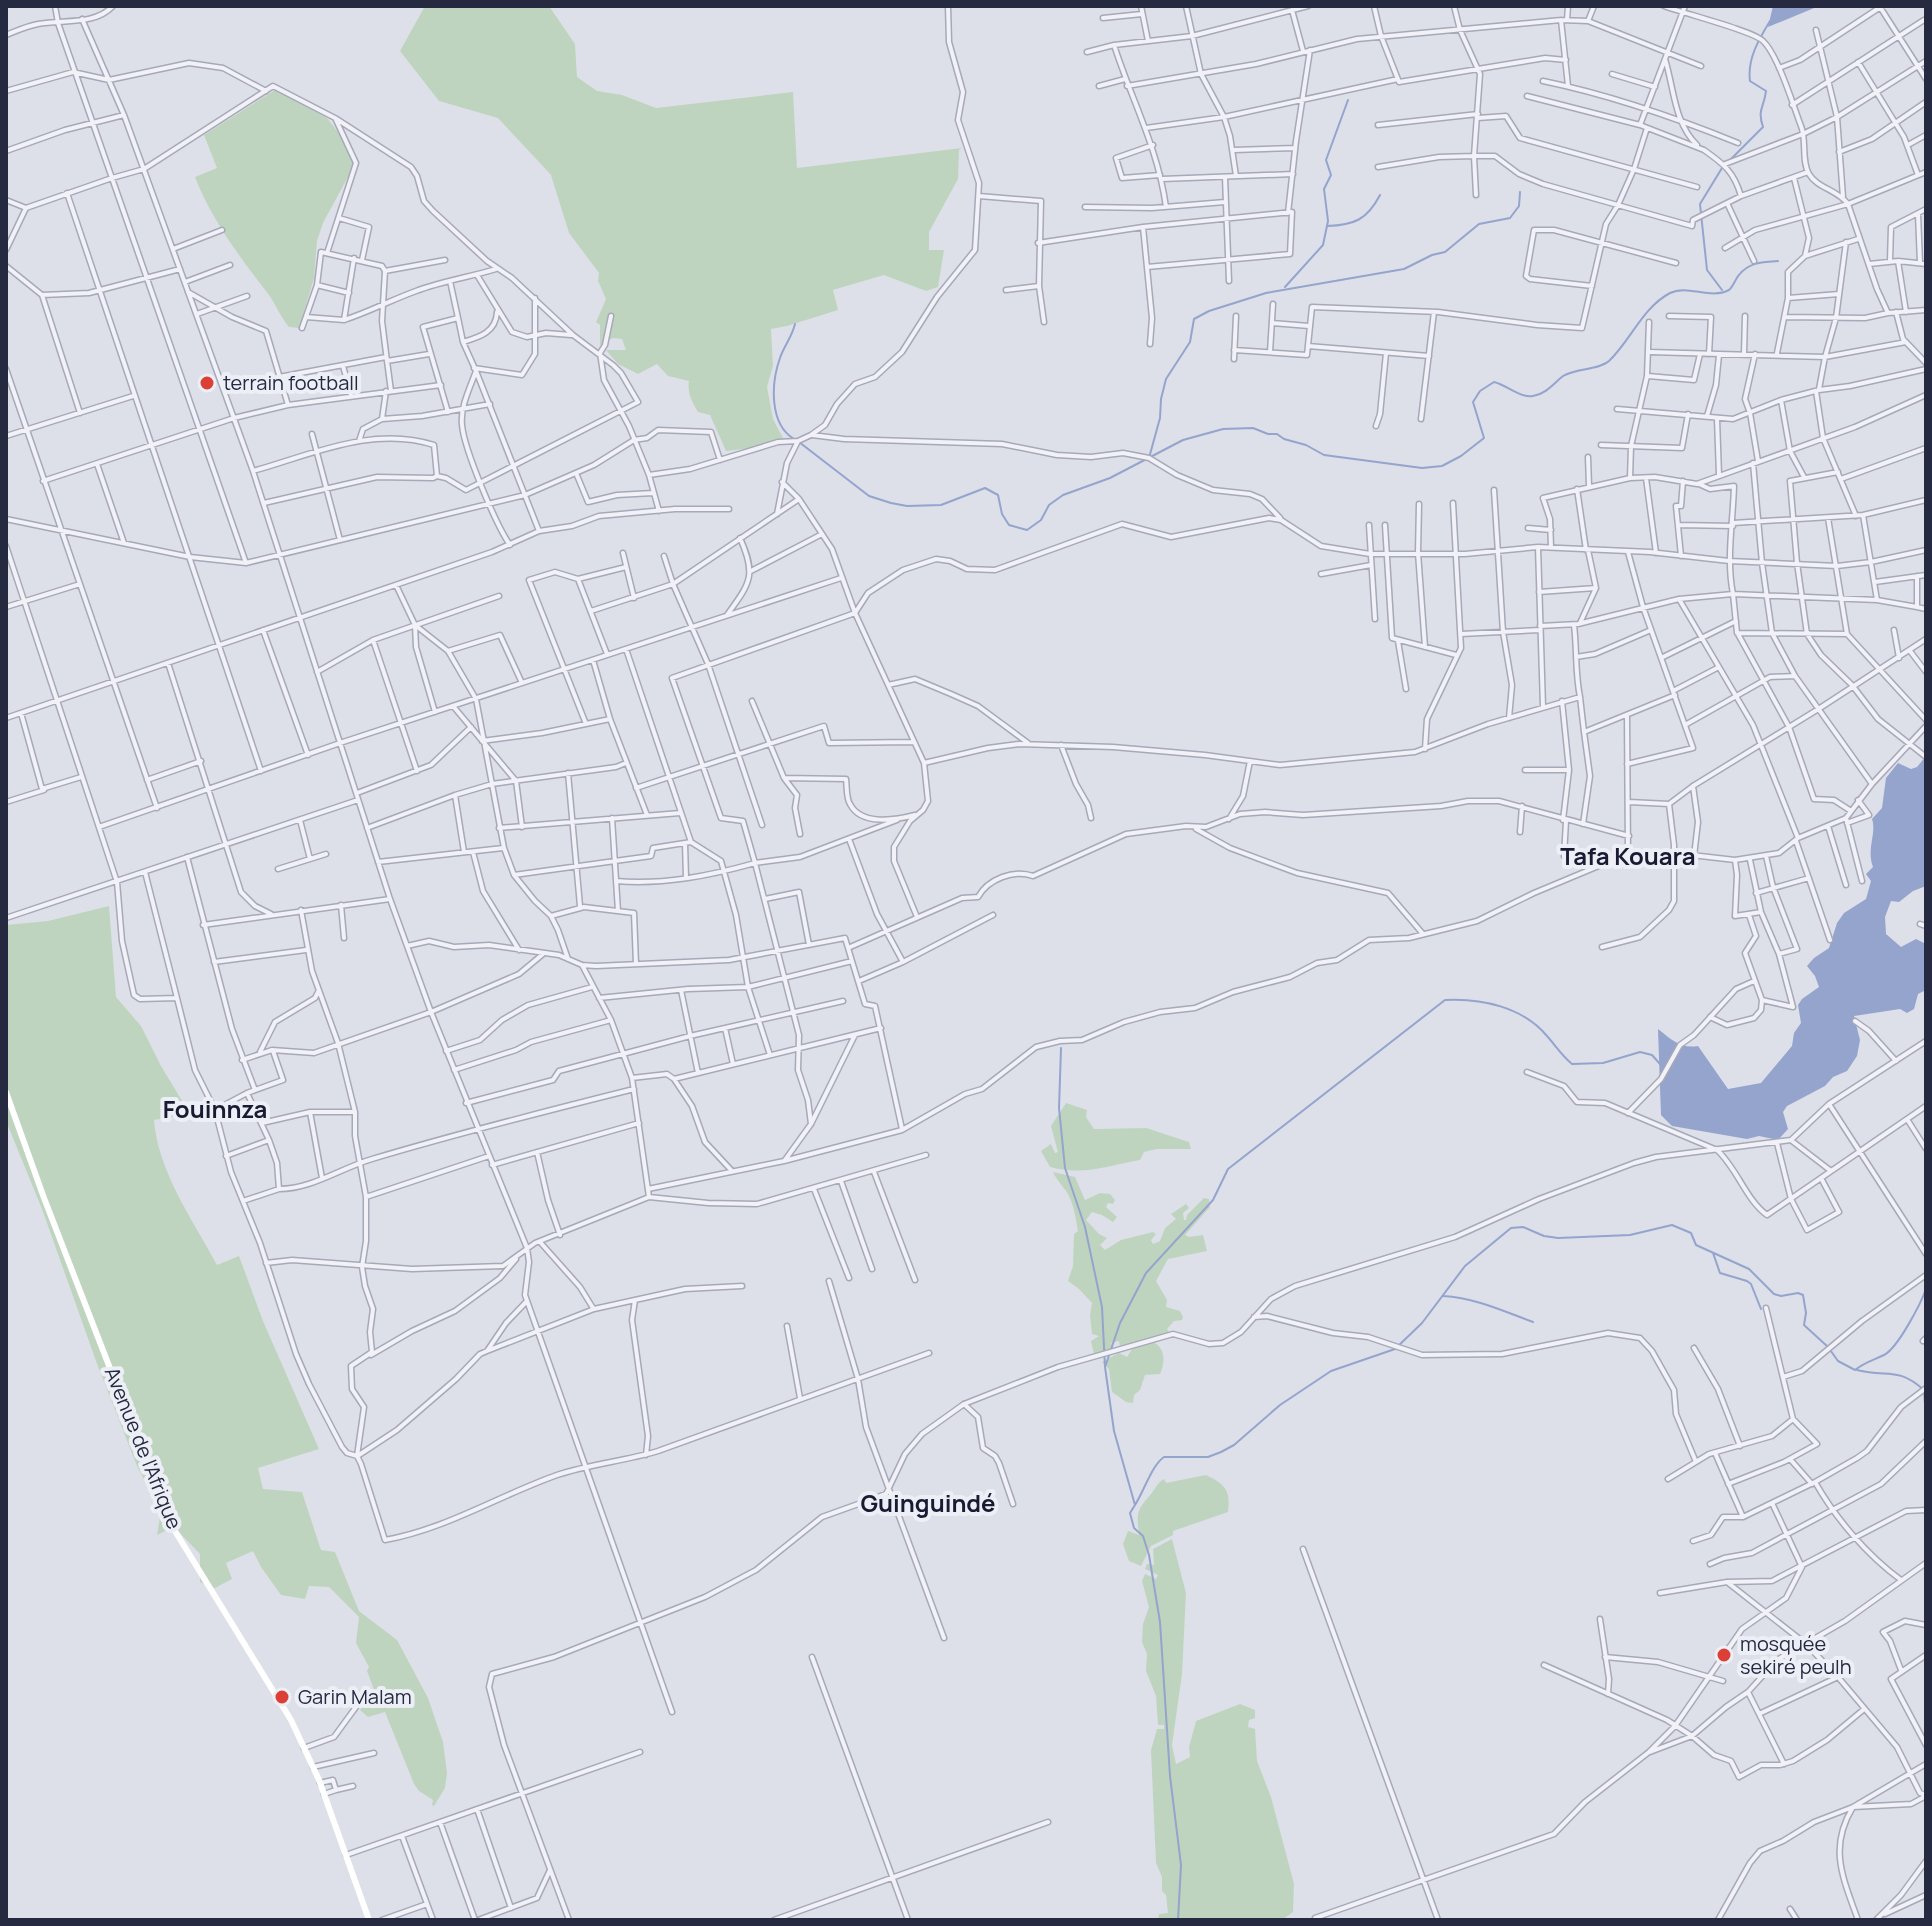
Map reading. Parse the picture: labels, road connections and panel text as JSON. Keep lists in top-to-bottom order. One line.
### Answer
{"streets":{"main road":["Avenue de l'Afrique"]},"districts":["Tafa Kouara","Fouinnza","Guinguindé"],"places":["terrain football","mosquée sekiré peulh","Garin Malam"]}
